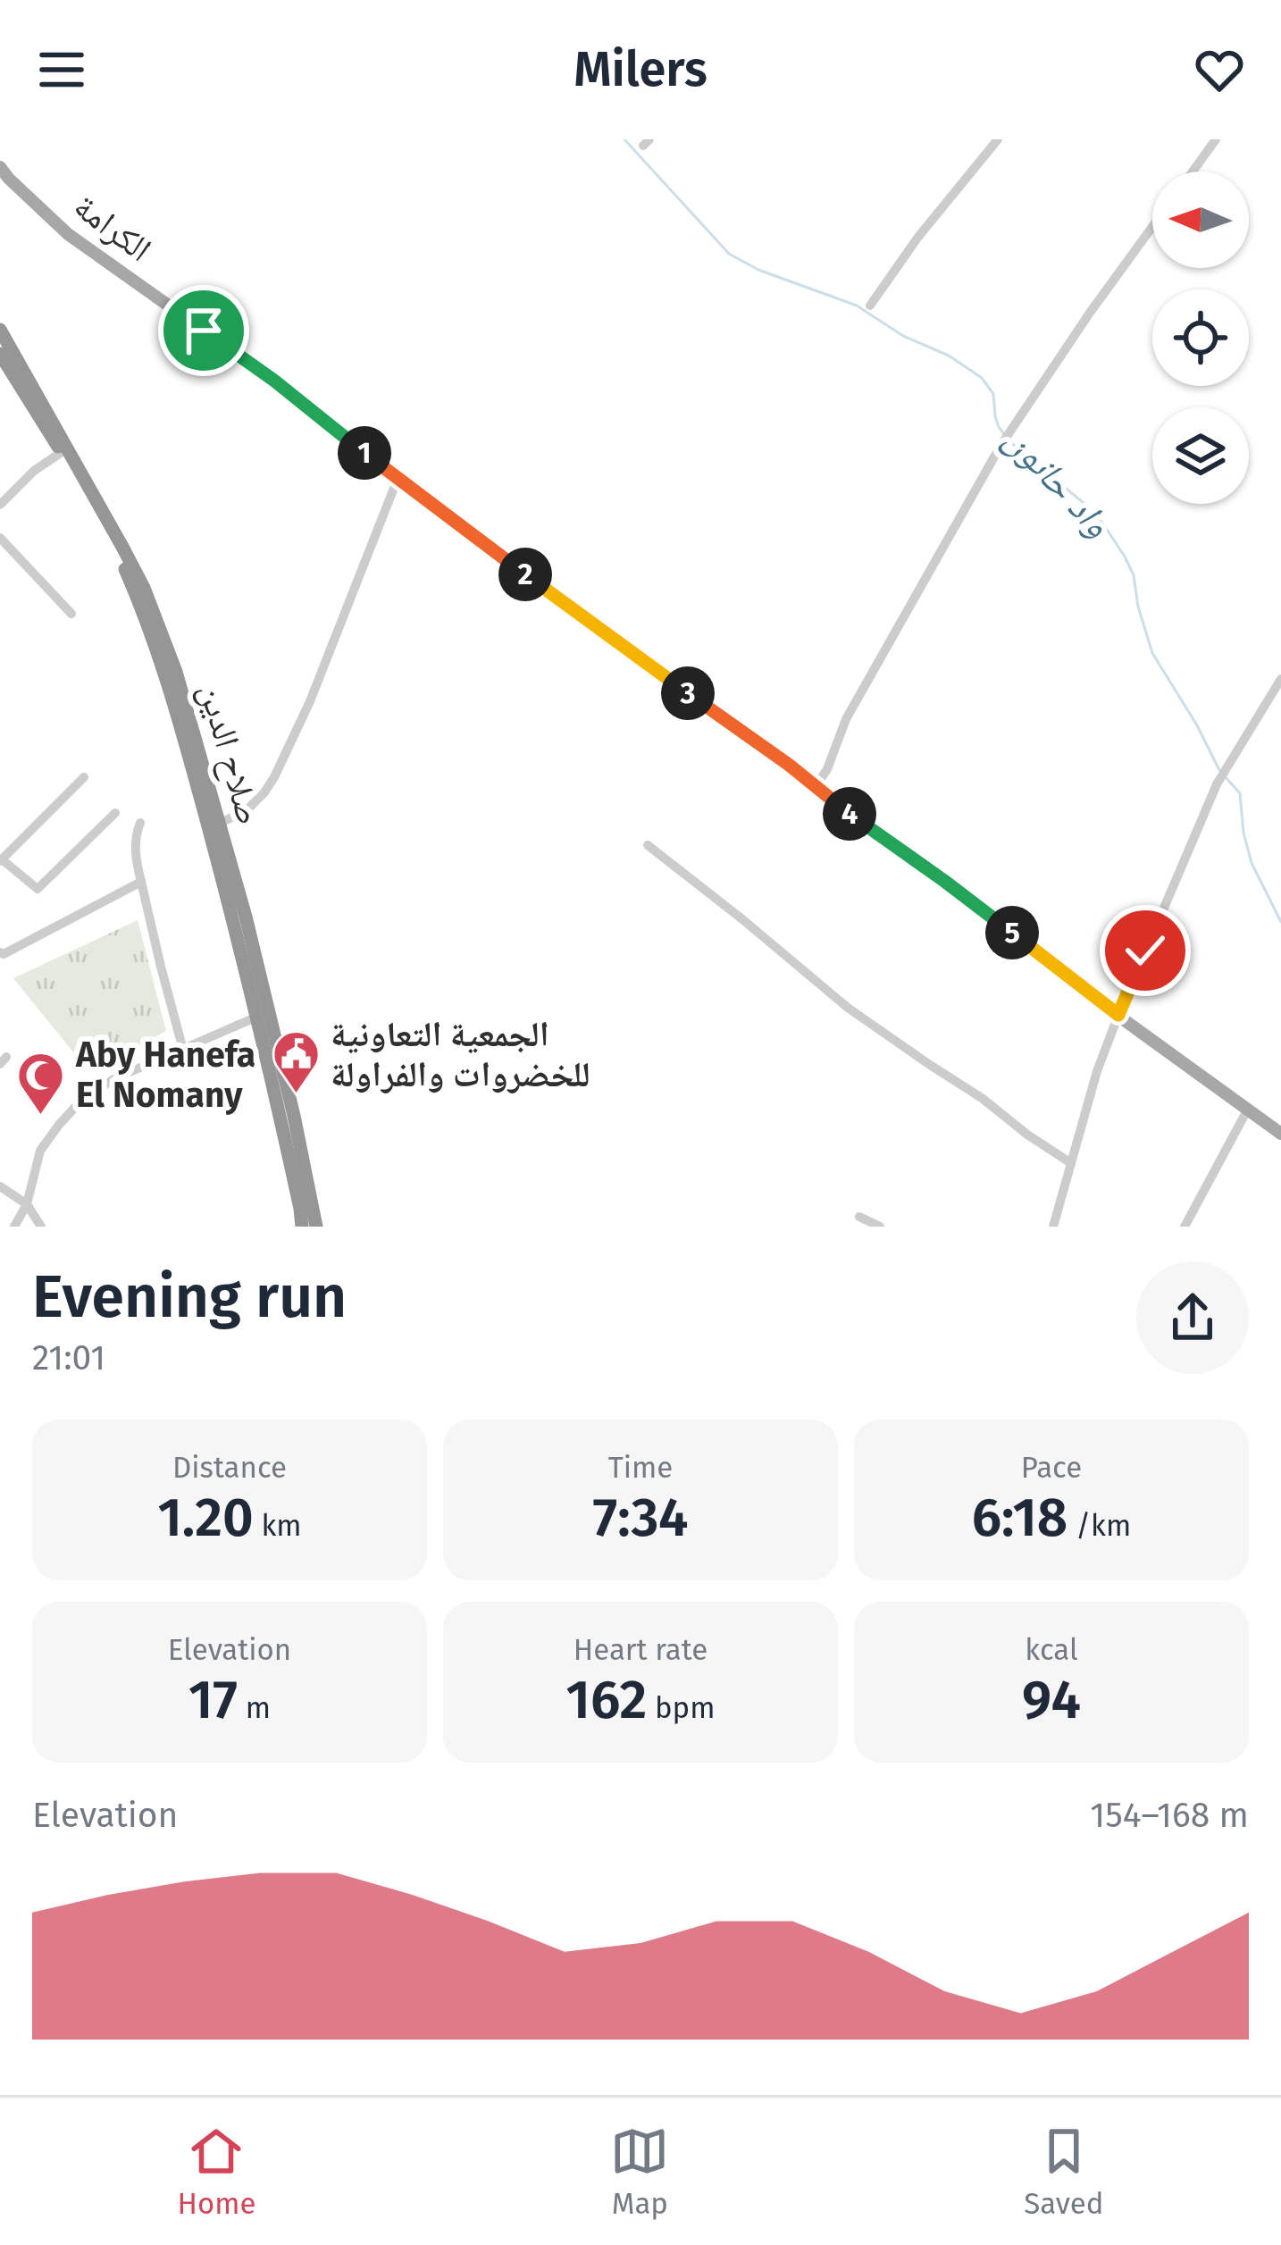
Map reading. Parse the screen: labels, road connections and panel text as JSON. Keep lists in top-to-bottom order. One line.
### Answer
{"streets":{"highway":["صلاح الدين"],"main road":["الكرامة"]},"water":["واد حانون"],"places":{"public building":["الجمعية التعاونية للخضروات والفراولة"],"mosque":["Aby Hanefa El Nomany"]},"north":"left","page":{"header":"Milers","pins":["1","2","3","4","5"],"heading":["Evening run","21:01"],"stats":[["Distance","1.20 km"],["Time","7:34"],["Pace","6:18 /km"],["Elevation","17 m"],["Heart rate","162 bpm"],["kcal","94"]],"chart":["Elevation","154–168 m"],"tabs":["Home","Map","Saved"]}}
